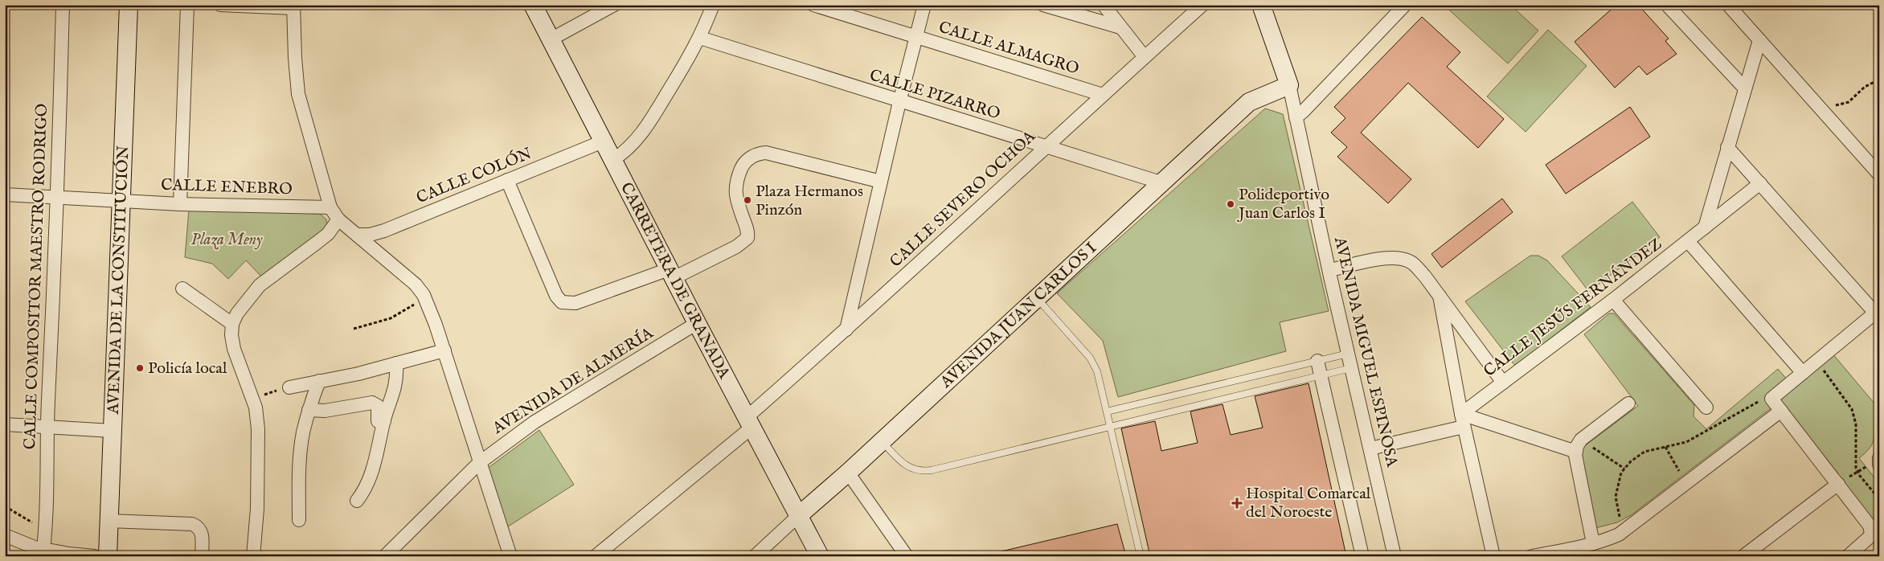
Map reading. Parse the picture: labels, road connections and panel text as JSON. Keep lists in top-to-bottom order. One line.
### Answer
{"streets":{"street":["CALLE ALMAGRO","CALLE PIZARRO","CALLE COLÓN","CALLE ENEBRO","CALLE SEVERO OCHOA","CALLE COMPOSITOR MAESTRO RODRIGO","AVENIDA DE LA CONSTITUCIÓN","CARRETERA DE GRANADA","CALLE JESÚS FERNÁNDEZ","AVENIDA JUAN CARLOS I","AVENIDA MIGUEL ESPINOSA","AVENIDA DE ALMERÍA"]},"crossings":[["CALLE ALMAGRO","CALLE SEVERO OCHOA"],["CALLE PIZARRO","CALLE SEVERO OCHOA"],["CALLE PIZARRO","AVENIDA JUAN CARLOS I"],["CALLE COLÓN","CARRETERA DE GRANADA"],["CALLE ENEBRO","CALLE COMPOSITOR MAESTRO RODRIGO"],["CALLE ENEBRO","AVENIDA DE LA CONSTITUCIÓN"],["CALLE SEVERO OCHOA","CARRETERA DE GRANADA"],["CARRETERA DE GRANADA","AVENIDA JUAN CARLOS I"],["CARRETERA DE GRANADA","AVENIDA DE ALMERÍA"],["AVENIDA JUAN CARLOS I","AVENIDA MIGUEL ESPINOSA"]],"parks":["Plaza Meny"],"places":{"other":["Plaza Hermanos Pinzón","Polideportivo Juan Carlos I","Policía local"],"health":["Hospital Comarcal del Noroeste"]}}
